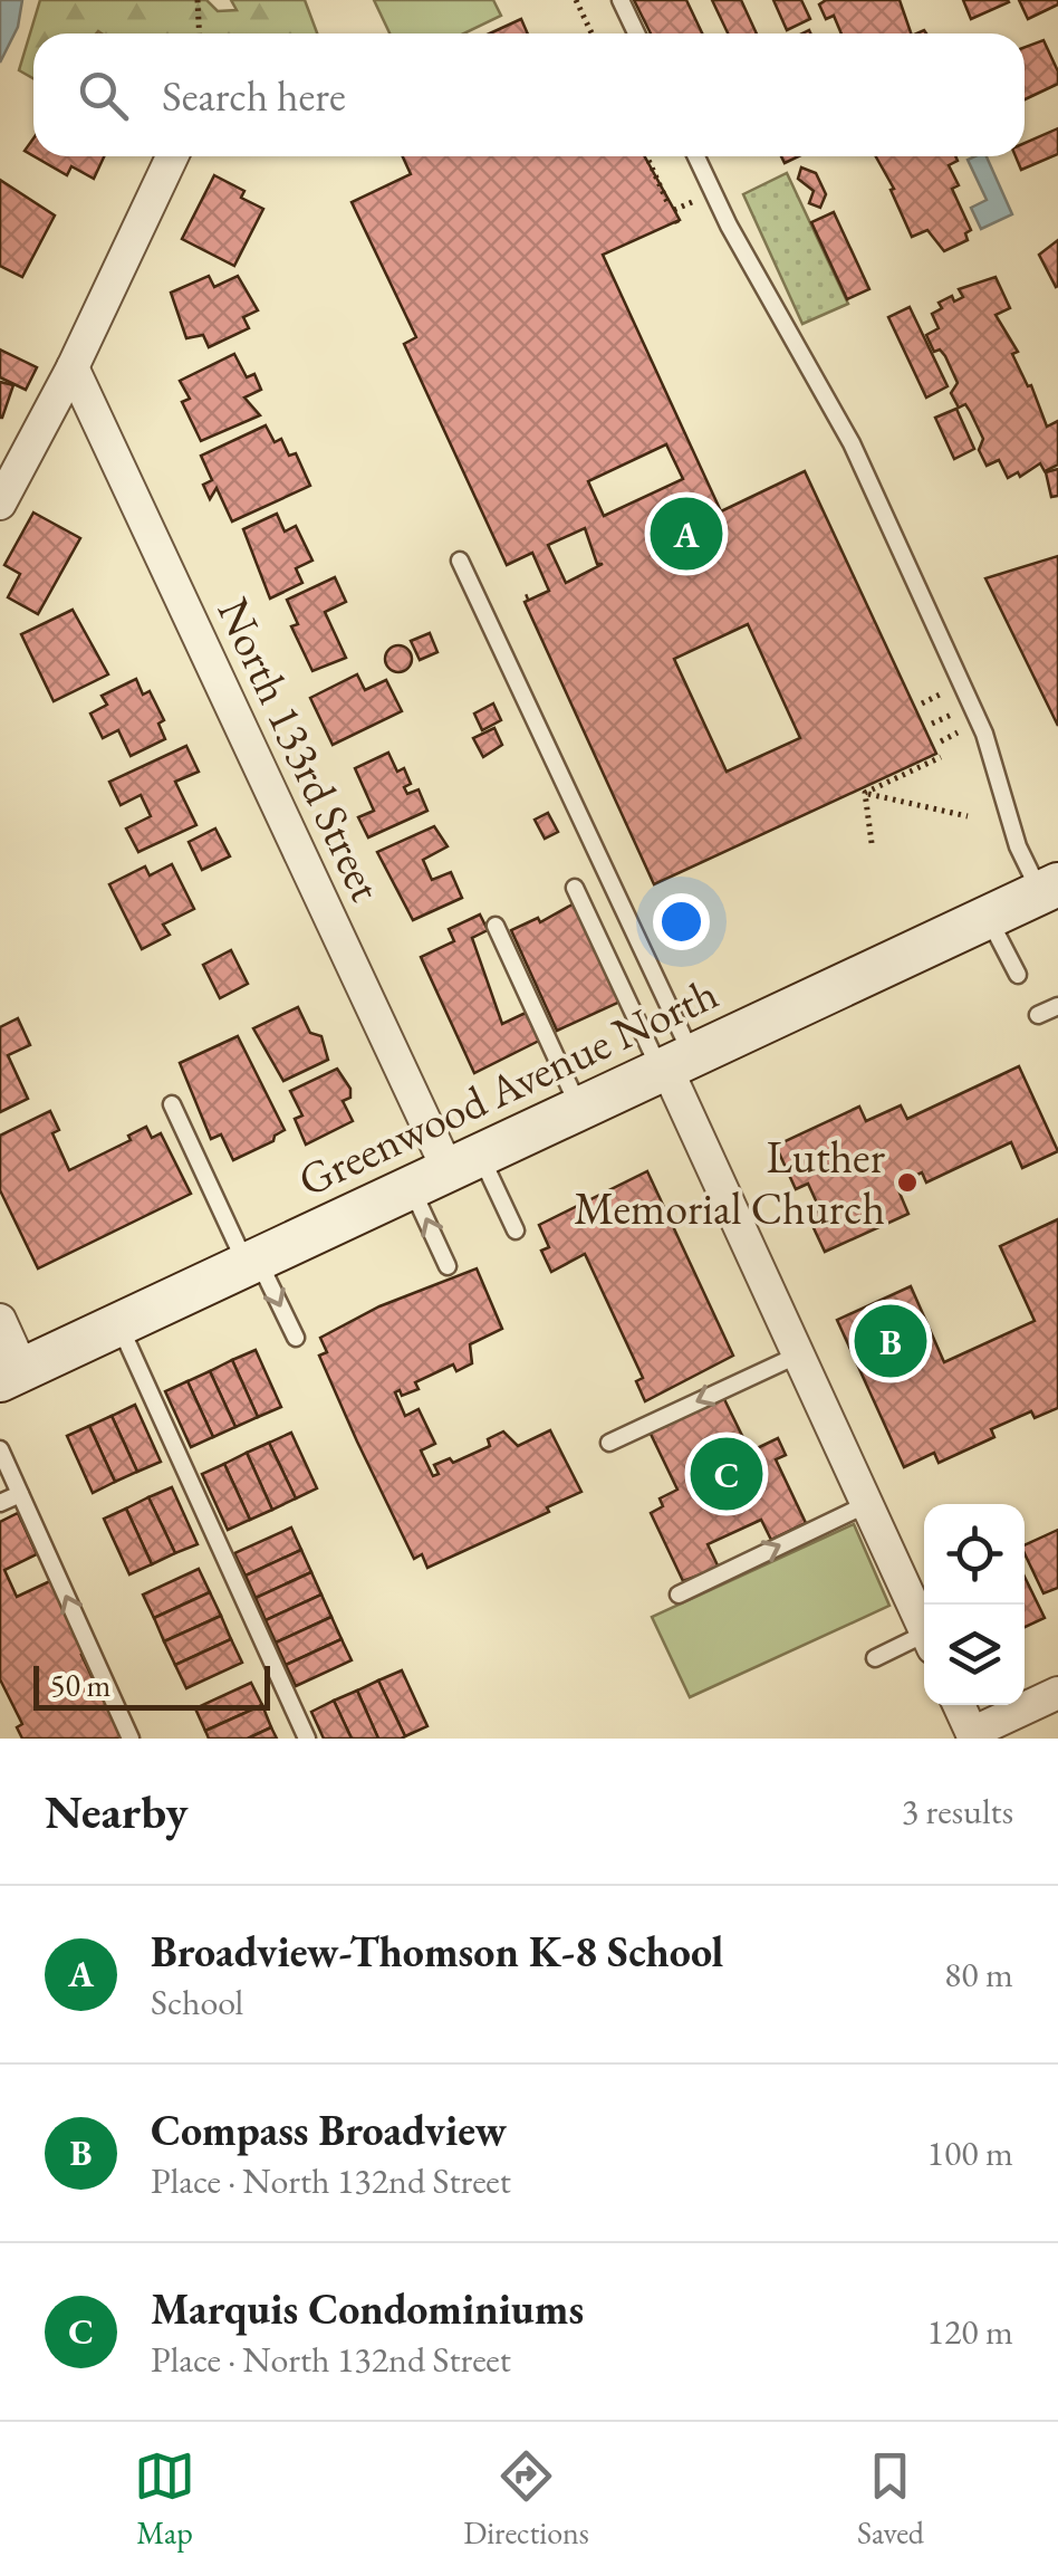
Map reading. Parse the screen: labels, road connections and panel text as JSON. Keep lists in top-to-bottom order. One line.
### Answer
{"streets":{"main road":["Greenwood Avenue North"],"street":["North 133rd Street"]},"crossings":[["North 133rd Street","Greenwood Avenue North"]],"places":["Luther Memorial Church"],"scale_bar":"50 m","page":{"search":"Search here","pins":["A","B","C"],"scale":"50 m","heading":["Nearby","3 results"],"list":[{"mark":"A","name":"Broadview-Thomson K-8 School","note":"School","value":"80 m"},{"mark":"B","name":"Compass Broadview","note":"Place · North 132nd Street","value":"100 m"},{"mark":"C","name":"Marquis Condominiums","note":"Place · North 132nd Street","value":"120 m"}],"nav":["Map","Directions","Saved"]}}
